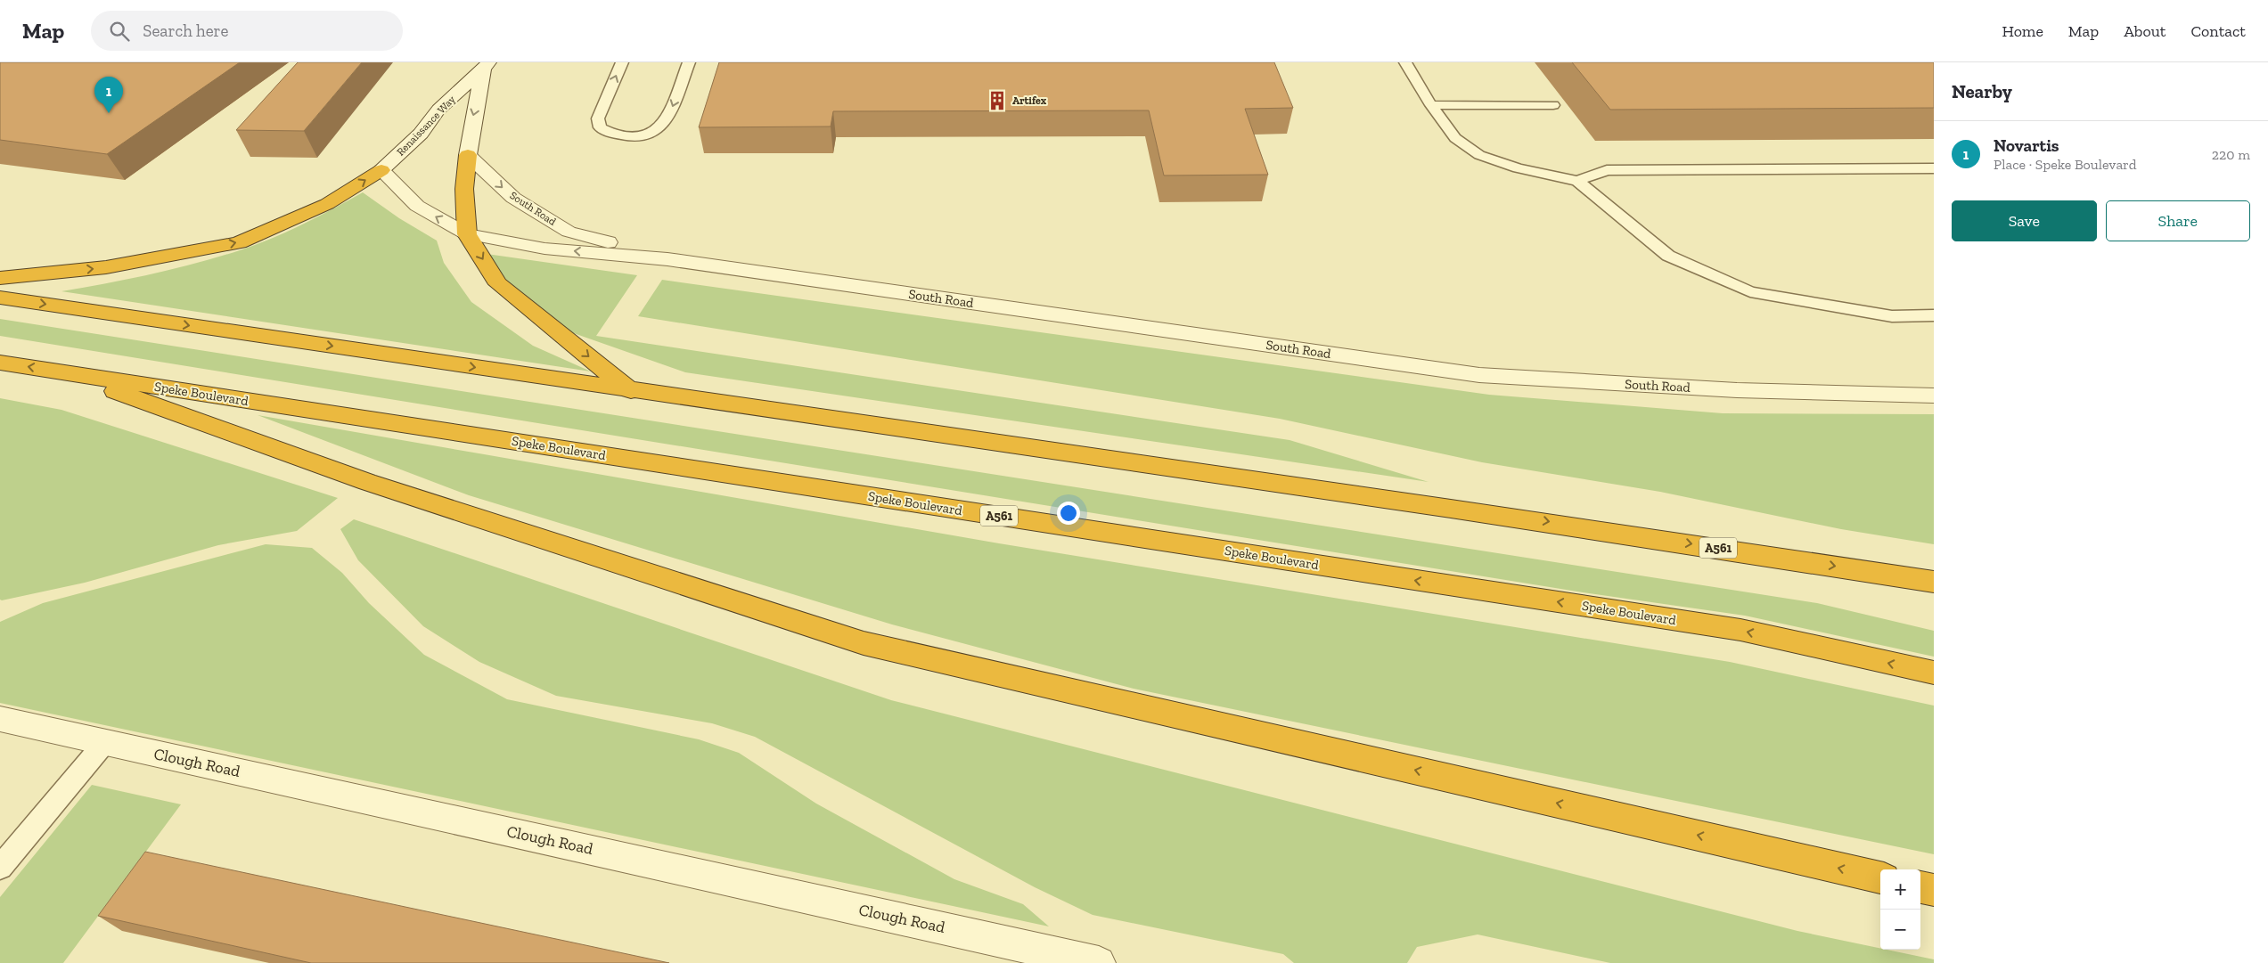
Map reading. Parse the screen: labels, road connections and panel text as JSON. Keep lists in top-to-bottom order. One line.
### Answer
{"streets":{"highway":["Speke Boulevard","A561"],"street":["Renaissance Way","South Road","Clough Road"]},"crossings":[["Renaissance Way","South Road"]],"places":{"building":["Artifex"]},"page":{"header":"Map","search":"Search here","nav":["Home","Map","About","Contact"],"heading":"Nearby","pins":"1","list":[{"mark":"1","name":"Novartis","note":"Place · Speke Boulevard","value":"220 m"}],"buttons":["Save","Share"],"map_buttons":["+","−"]}}
